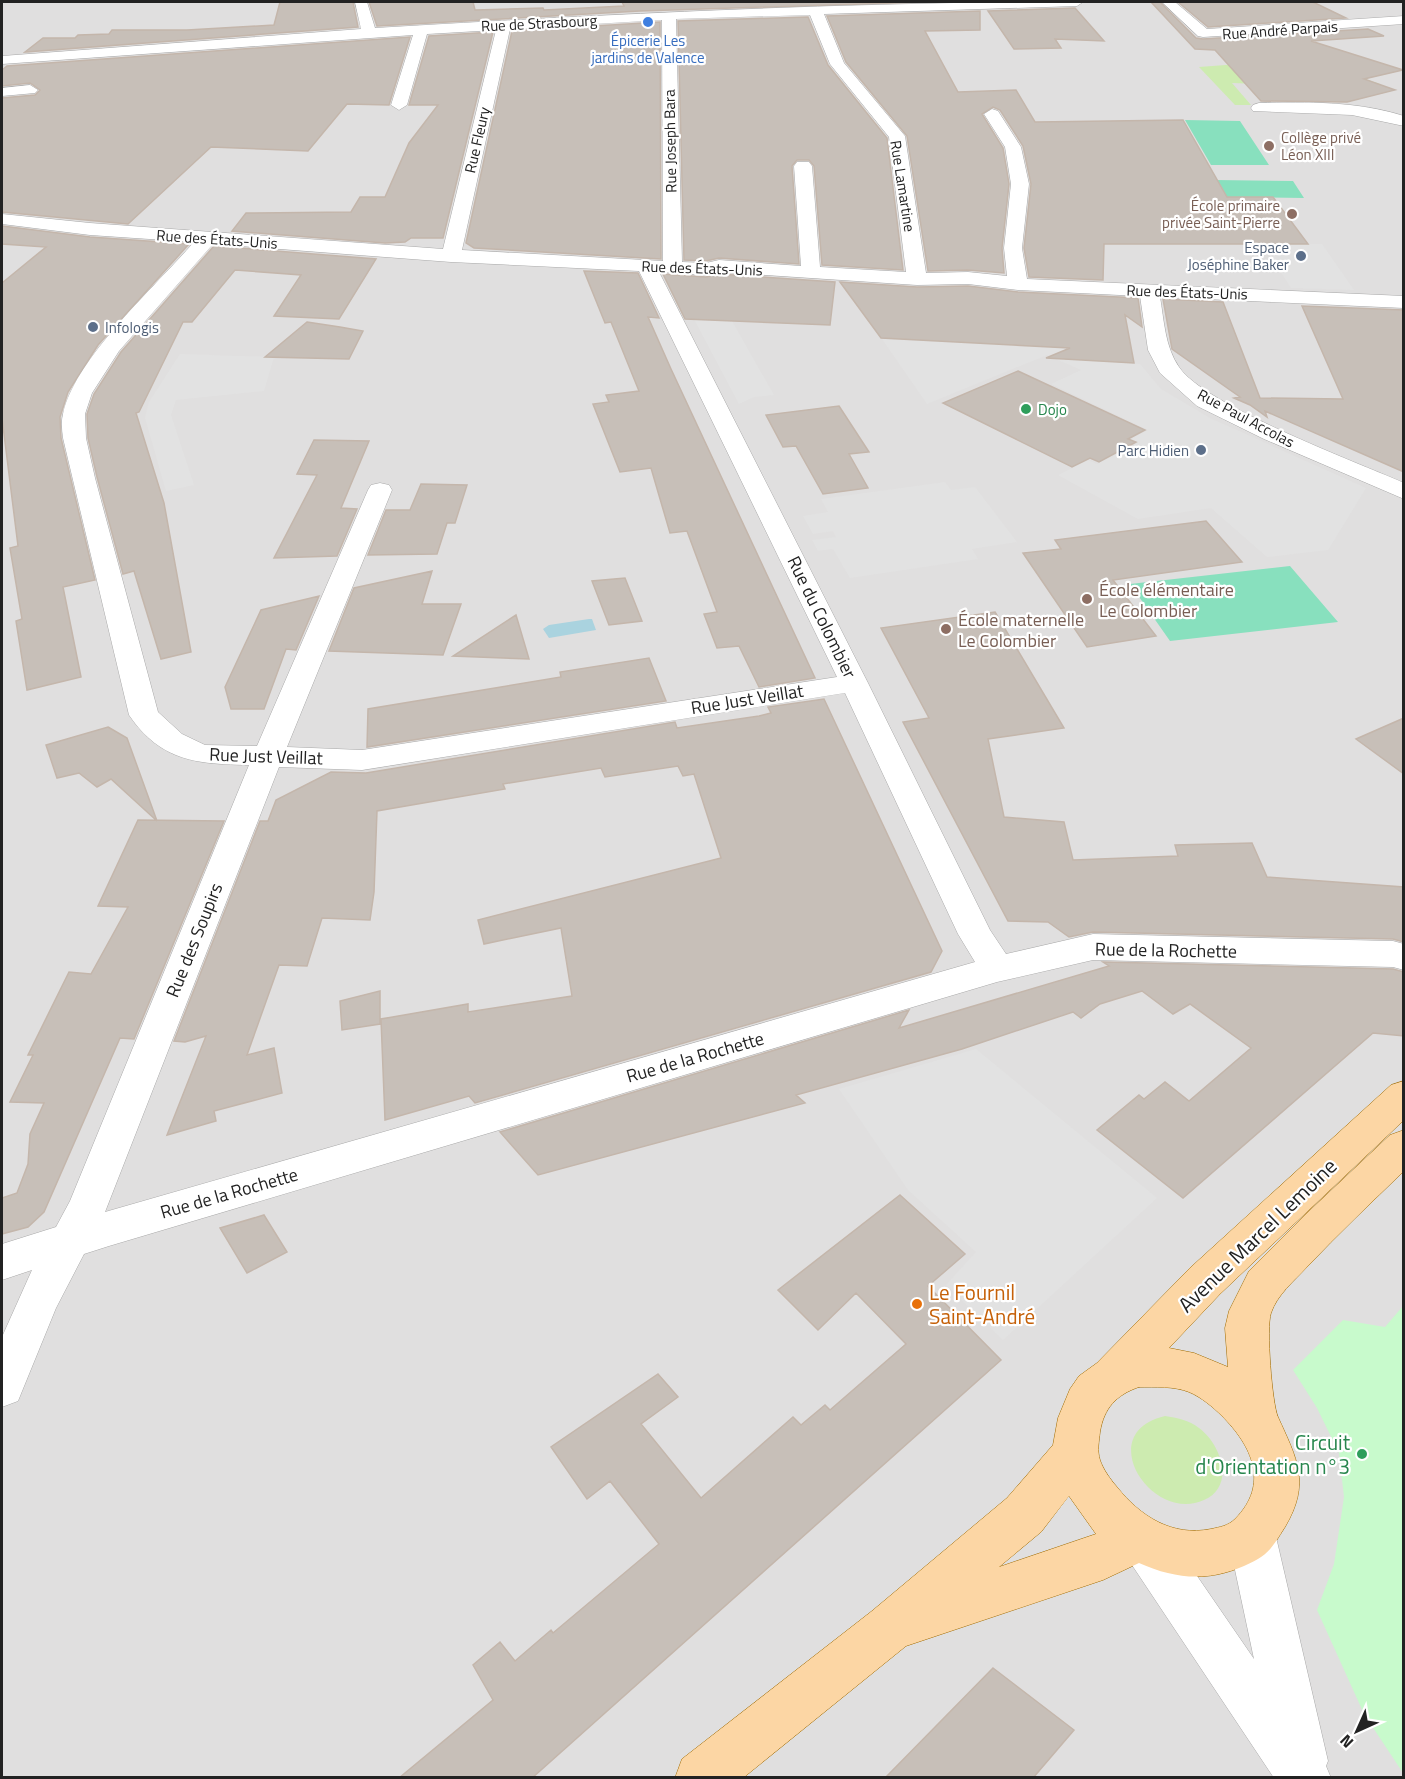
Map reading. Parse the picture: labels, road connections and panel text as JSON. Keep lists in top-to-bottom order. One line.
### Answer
{"streets":{"main road":["Avenue Marcel Lemoine"],"street":["Rue de Strasbourg","Rue André Parpais","Rue Fleury","Rue Joseph Bara","Rue Lamartine","Rue des États-Unis","Rue Paul Accolas","Rue du Colombier","Rue Just Veillat","Rue des Soupirs","Rue de la Rochette"]},"crossings":[["Rue de Strasbourg","Rue Fleury"],["Rue de Strasbourg","Rue Joseph Bara"],["Rue de Strasbourg","Rue Lamartine"],["Rue Fleury","Rue des États-Unis"],["Rue Joseph Bara","Rue des États-Unis"],["Rue Lamartine","Rue des États-Unis"],["Rue des États-Unis","Rue Paul Accolas"],["Rue des États-Unis","Rue du Colombier"],["Rue des États-Unis","Rue Just Veillat"],["Rue du Colombier","Rue Just Veillat"],["Rue du Colombier","Rue de la Rochette"],["Rue Just Veillat","Rue des Soupirs"],["Rue des Soupirs","Rue de la Rochette"]],"places":["Épicerie Les jardins de Valence","Collège privé Léon XIII","École primaire privée Saint-Pierre","Espace Joséphine Baker","Infologis","Dojo","Parc Hidien","École élémentaire Le Colombier","École maternelle Le Colombier","Le Fournil Saint-André","Circuit d'Orientation n°3"],"north":"bottom left"}
